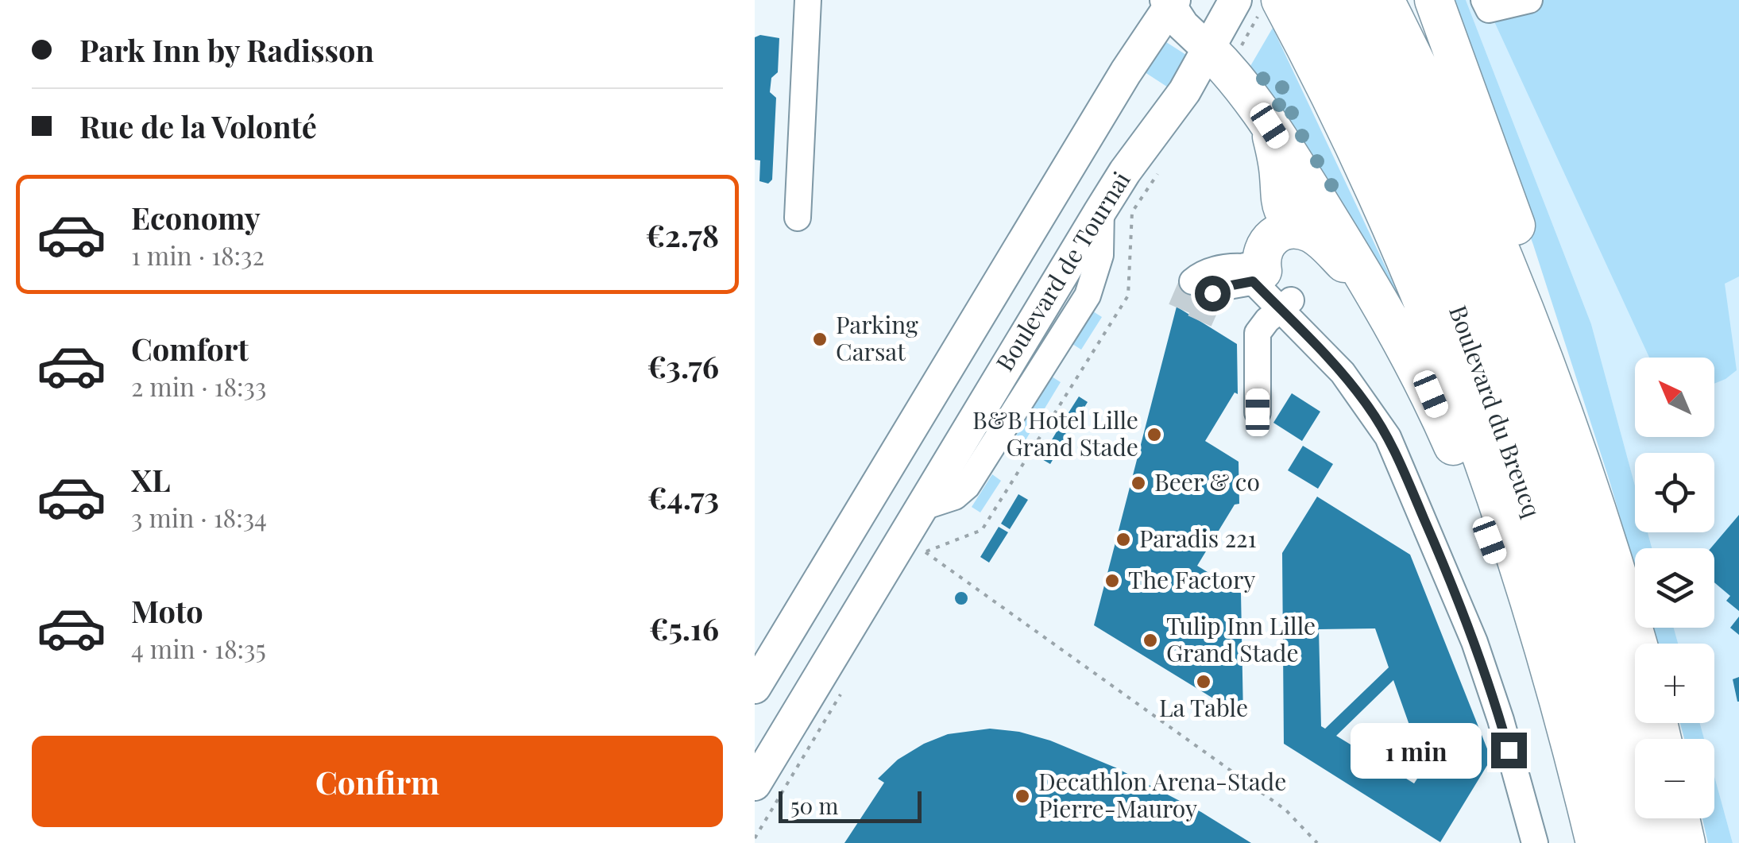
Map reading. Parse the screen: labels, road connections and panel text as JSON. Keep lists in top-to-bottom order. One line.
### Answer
{"streets":{"highway":["Boulevard du Breucq"],"main road":["Boulevard de Tournai"]},"places":["Parking Carsat","B&B Hotel Lille Grand Stade","Beer & co","Paradis 221","The Factory","Tulip Inn Lille Grand Stade","La Table","Decathlon Arena-Stade Pierre-Mauroy"],"scale_bar":"50 m","north":"top left","page":{"banner":["Park Inn by Radisson","Rue de la Volonté"],"list":[{"name":"Economy","note":"1 min · 18:32","value":"€2.78"},{"name":"Comfort","note":"2 min · 18:33","value":"€3.76"},{"name":"XL","note":"3 min · 18:34","value":"€4.73"},{"name":"Moto","note":"4 min · 18:35","value":"€5.16"}],"map_buttons":["+","−"],"buttons":"Confirm","bubble":"1 min","scale":"50 m"}}
